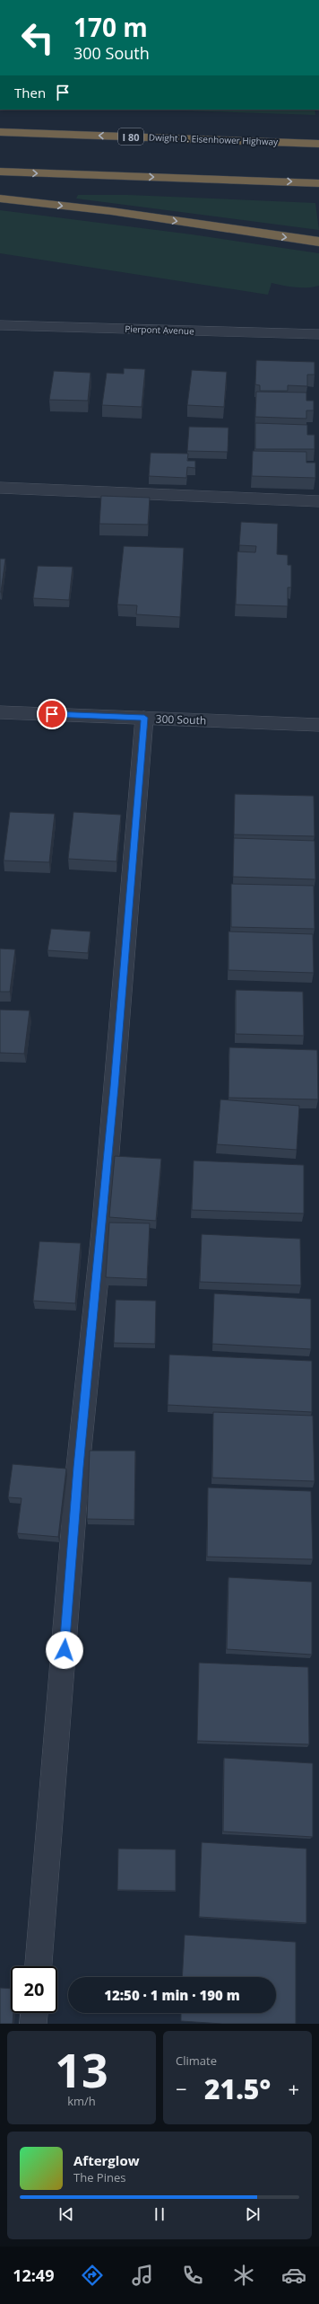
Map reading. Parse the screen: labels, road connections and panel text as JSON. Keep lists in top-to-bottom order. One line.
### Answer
{"streets":{"highway":["I 80","Dwight D. Eisenhower Highway"],"street":["Pierpont Avenue","300 South"]},"page":{"turn":["170 m","300 South"],"then":"Then","limit":"20","trip":"12:50 · 1 min · 190 m","tile":[["13","km/h"],"Climate"],"heat":["−","21.5°","+"],"song":["Afterglow","The Pines"],"tabs":"12:49"}}
